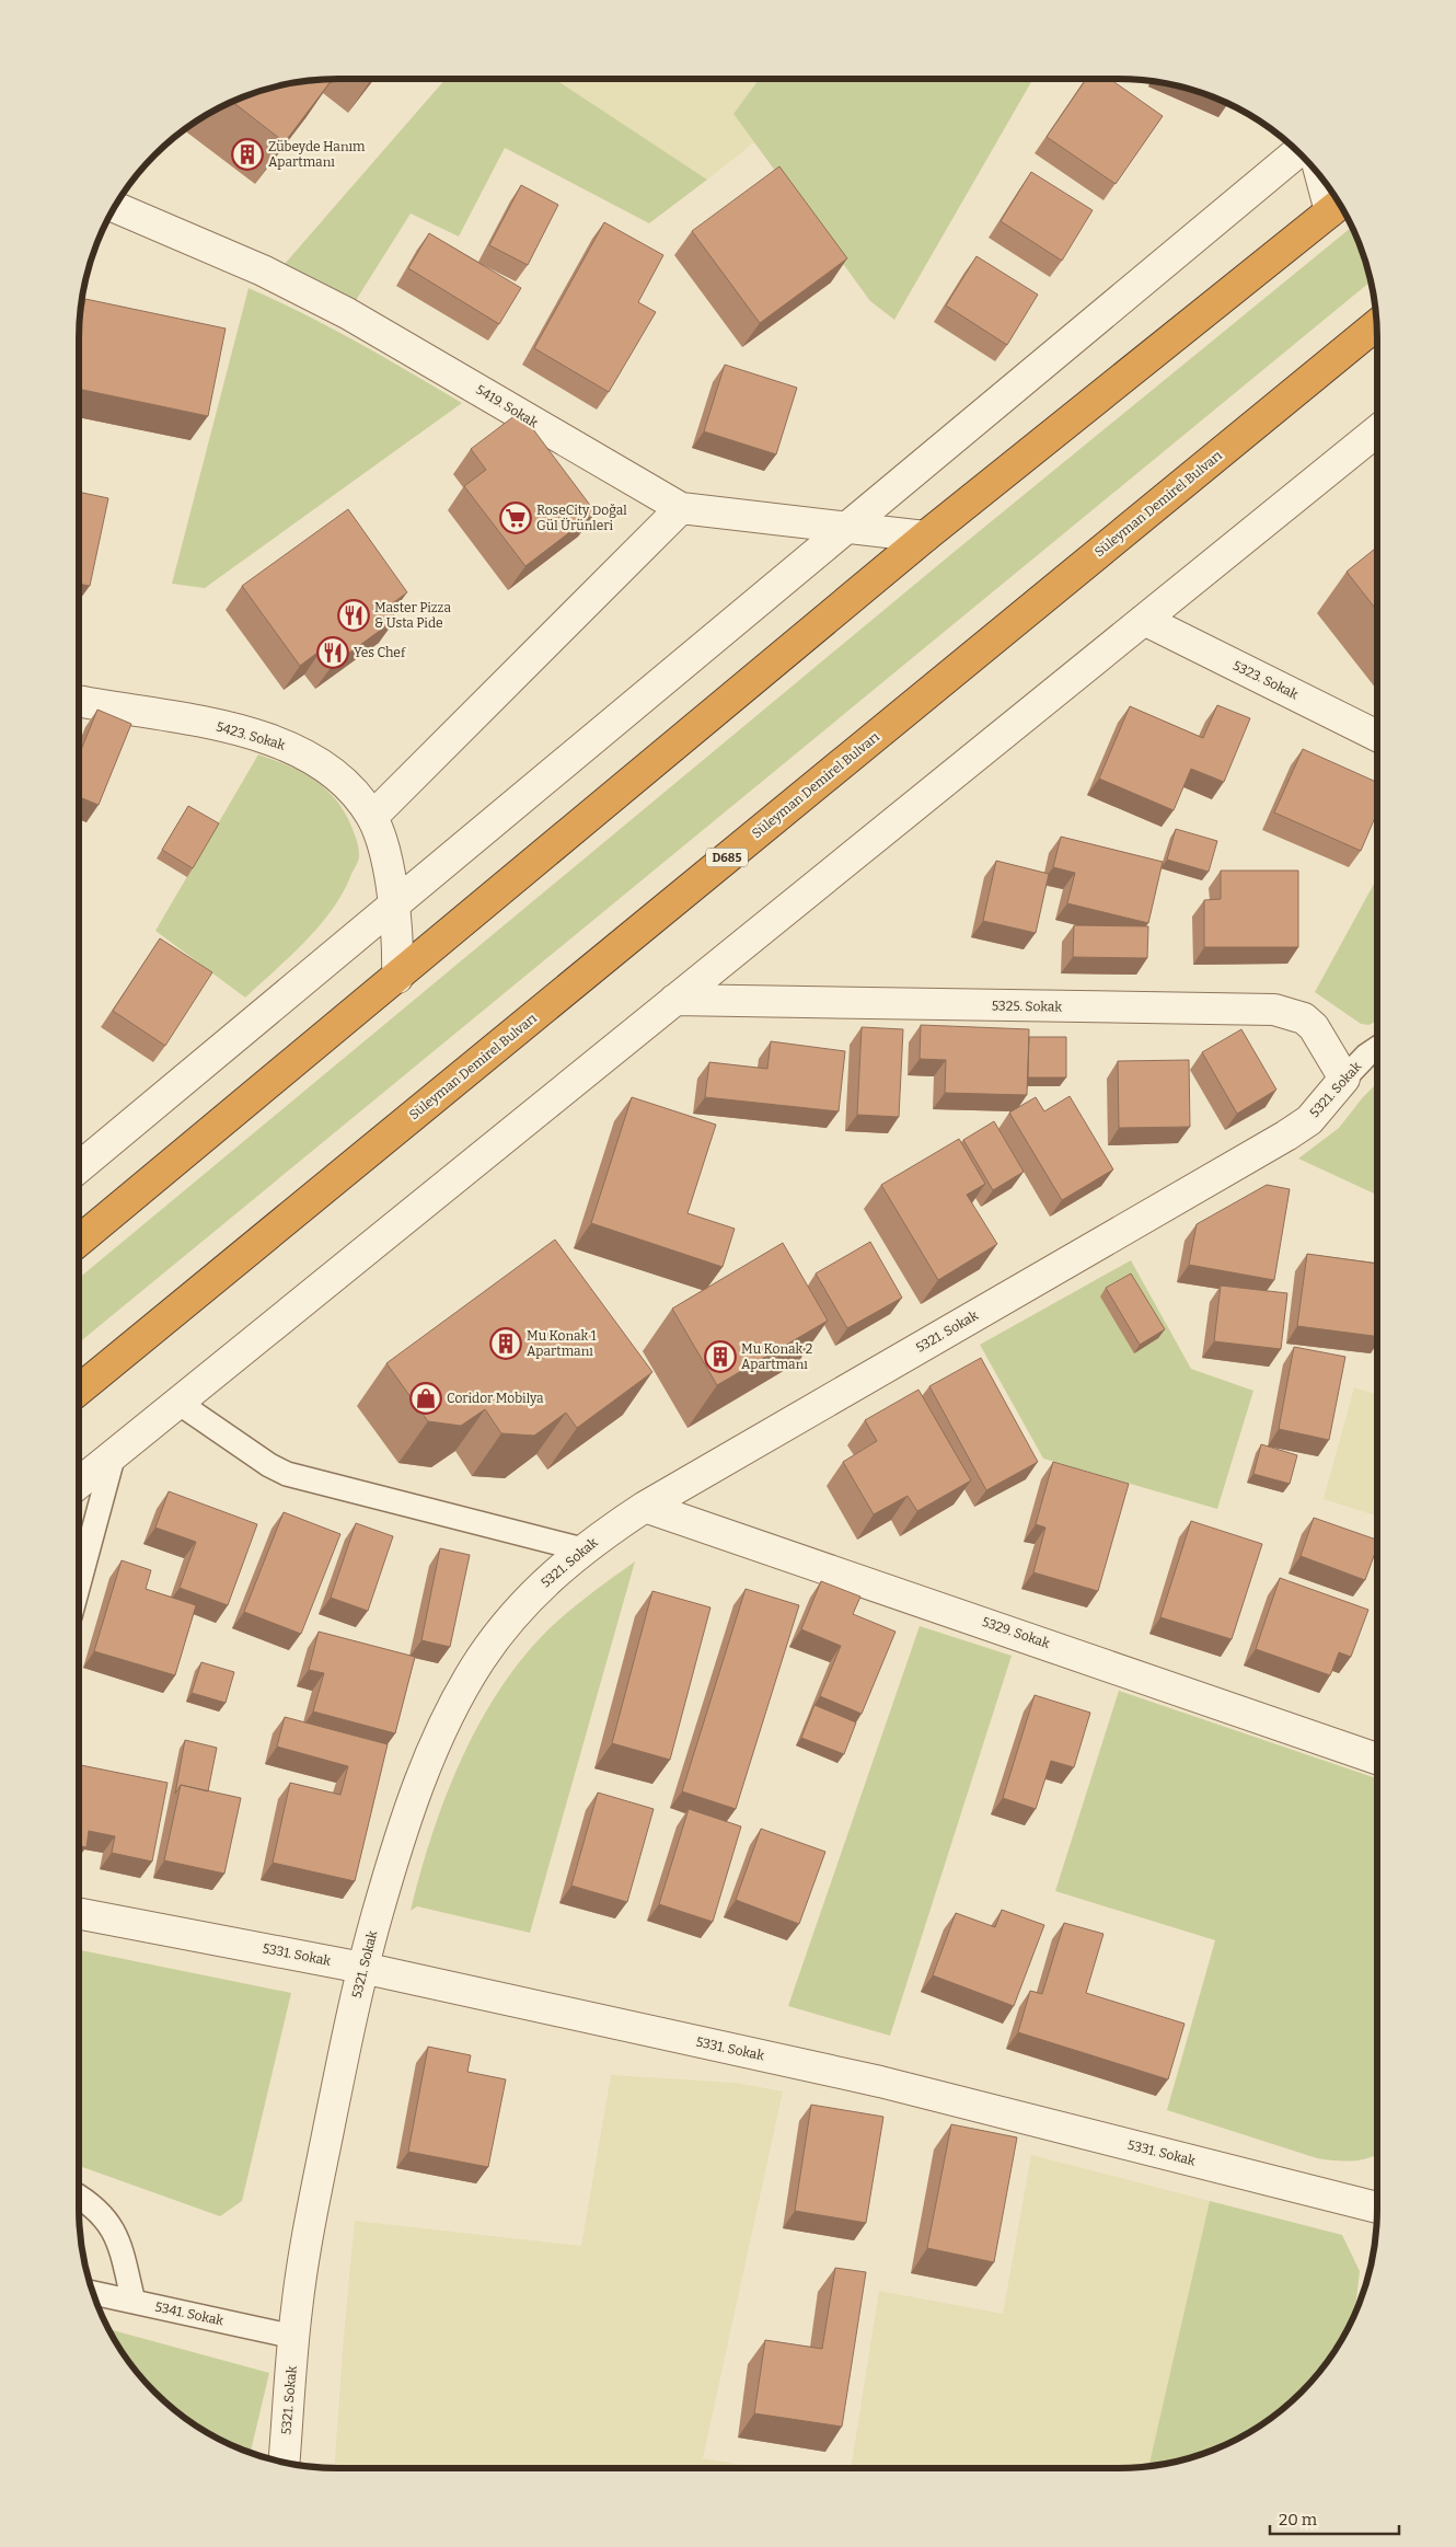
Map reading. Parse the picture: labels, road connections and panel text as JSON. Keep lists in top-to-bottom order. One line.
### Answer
{"streets":{"highway":["Süleyman Demirel Bulvarı","D685"],"street":["5419. Sokak","5323. Sokak","5423. Sokak","5325. Sokak","5321. Sokak","5329. Sokak","5331. Sokak"],"lane":["5341. Sokak"]},"crossings":[["5325. Sokak","5321. Sokak"],["5321. Sokak","5329. Sokak"],["5321. Sokak","5331. Sokak"],["5321. Sokak","5341. Sokak"]],"places":{"building":["Zübeyde Hanım Apartmanı","Mu Konak 1 Apartmanı","Mu Konak 2 Apartmanı"],"supermarket":["RoseCity Doğal Gül Ürünleri"],"restaurant":["Master Pizza & Usta Pide","Yes Chef"],"shop":["Coridor Mobilya"]},"scale_bar":"20 m"}
